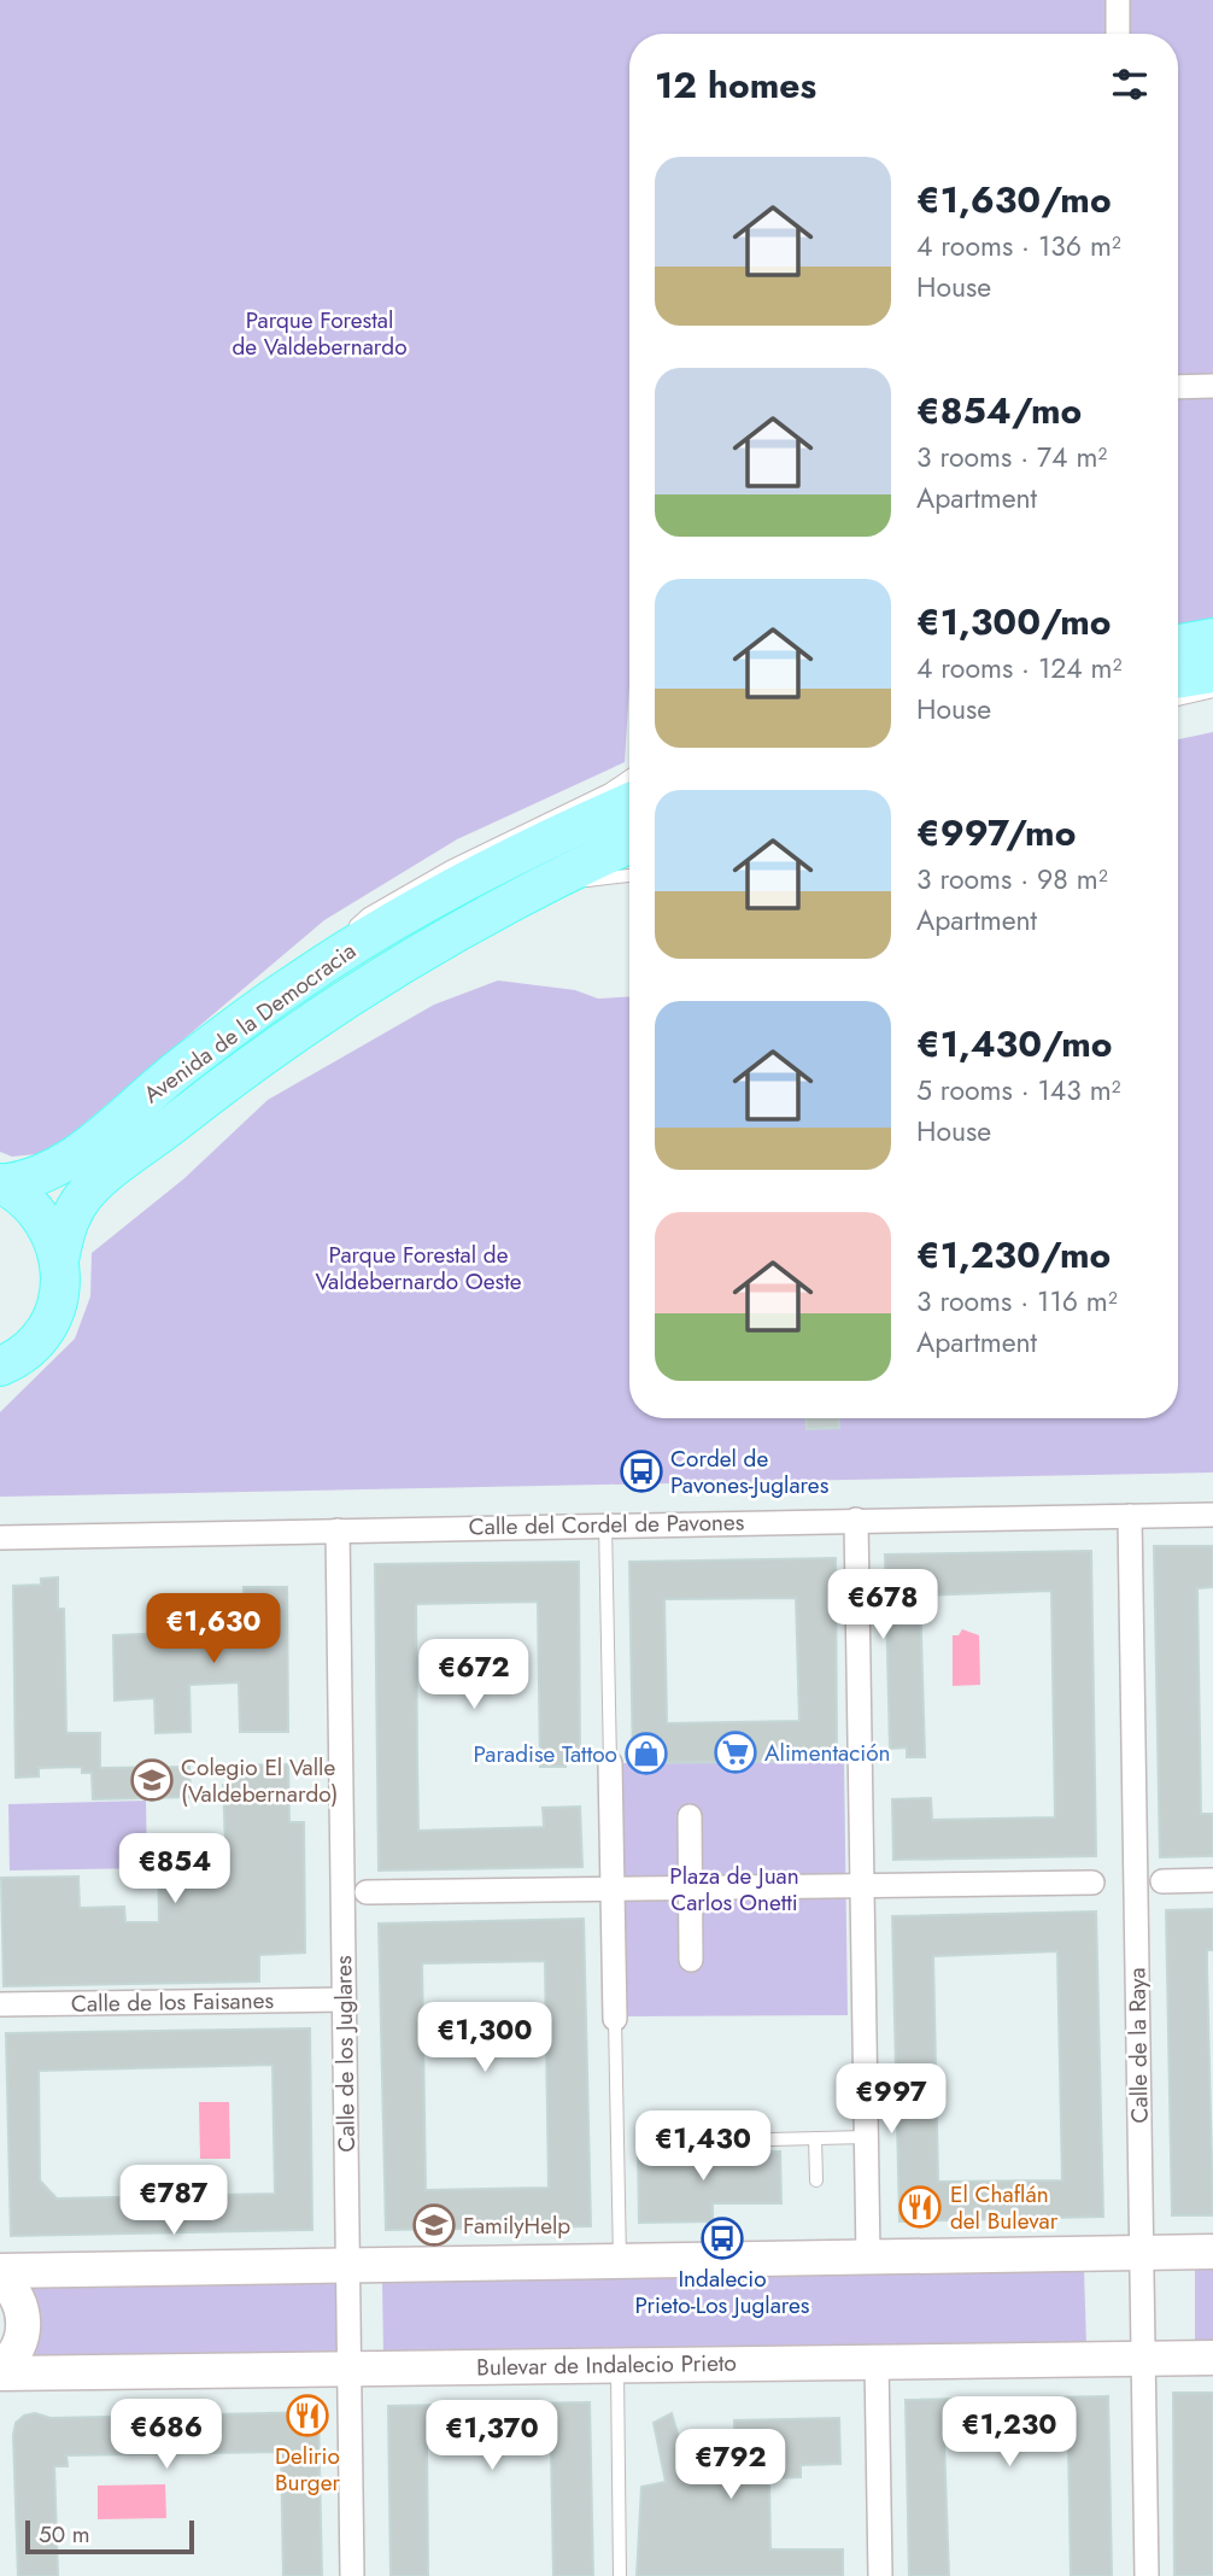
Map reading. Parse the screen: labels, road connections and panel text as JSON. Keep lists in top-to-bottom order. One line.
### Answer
{"streets":{"main road":["Avenida de la Democracia"],"street":["Calle del Cordel de Pavones","Calle de los Faisanes","Calle de la Raya","Calle de los Juglares","Bulevar de Indalecio Prieto"]},"crossings":[["Calle del Cordel de Pavones","Calle de la Raya"],["Calle del Cordel de Pavones","Calle de los Juglares"],["Calle de los Faisanes","Calle de los Juglares"],["Calle de la Raya","Bulevar de Indalecio Prieto"],["Calle de los Juglares","Bulevar de Indalecio Prieto"]],"parks":["Parque Forestal de Valdebernardo","Parque Forestal de Valdebernardo Oeste","Plaza de Juan Carlos Onetti"],"places":{"bus stop":["Cordel de Pavones-Juglares","Indalecio Prieto-Los Juglares"],"supermarket":["Alimentación"],"shop":["Paradise Tattoo"],"school or university":["Colegio El Valle (Valdebernardo)","FamilyHelp"],"restaurant":["El Chaflán del Bulevar","Delirio Burger"]},"scale_bar":"50 m","page":{"heading":"12 homes","list":[{"name":"€1,630/mo","note":"4 rooms · 136 m² · House"},{"name":"€854/mo","note":"3 rooms · 74 m² · Apartment"},{"name":"€1,300/mo","note":"4 rooms · 124 m² · House"},{"name":"€997/mo","note":"3 rooms · 98 m² · Apartment"},{"name":"€1,430/mo","note":"5 rooms · 143 m² · House"},{"name":"€1,230/mo","note":"3 rooms · 116 m² · Apartment"}],"price":["€678","€1,630","€672","€854","€1,300","€997","€1,430","€787","€1,230","€686","€1,370","€792"],"scale":"50 m"}}
